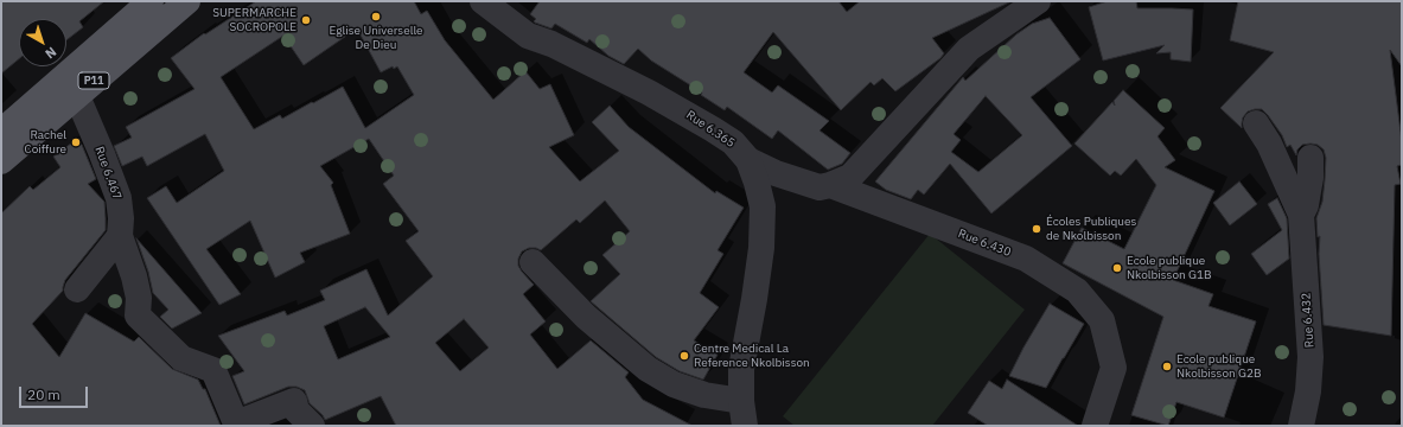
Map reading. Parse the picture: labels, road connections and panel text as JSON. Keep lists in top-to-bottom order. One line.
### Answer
{"streets":{"main road":["P11"],"street":["Rue 6.365","Rue 6.467","Rue 6.430","Rue 6.432"]},"crossings":[["P11","Rue 6.467"],["Rue 6.365","Rue 6.430"]],"places":["Eglise Universelle De Dieu","SUPERMARCHE SOCROPOLE","Rachel Coiffure","Écoles Publiques de Nkolbisson","Ecole publique Nkolbisson G1B","Centre Medical La Reference Nkolbisson","Ecole publique Nkolbisson G2B"],"scale_bar":"20 m","north":"bottom right"}
